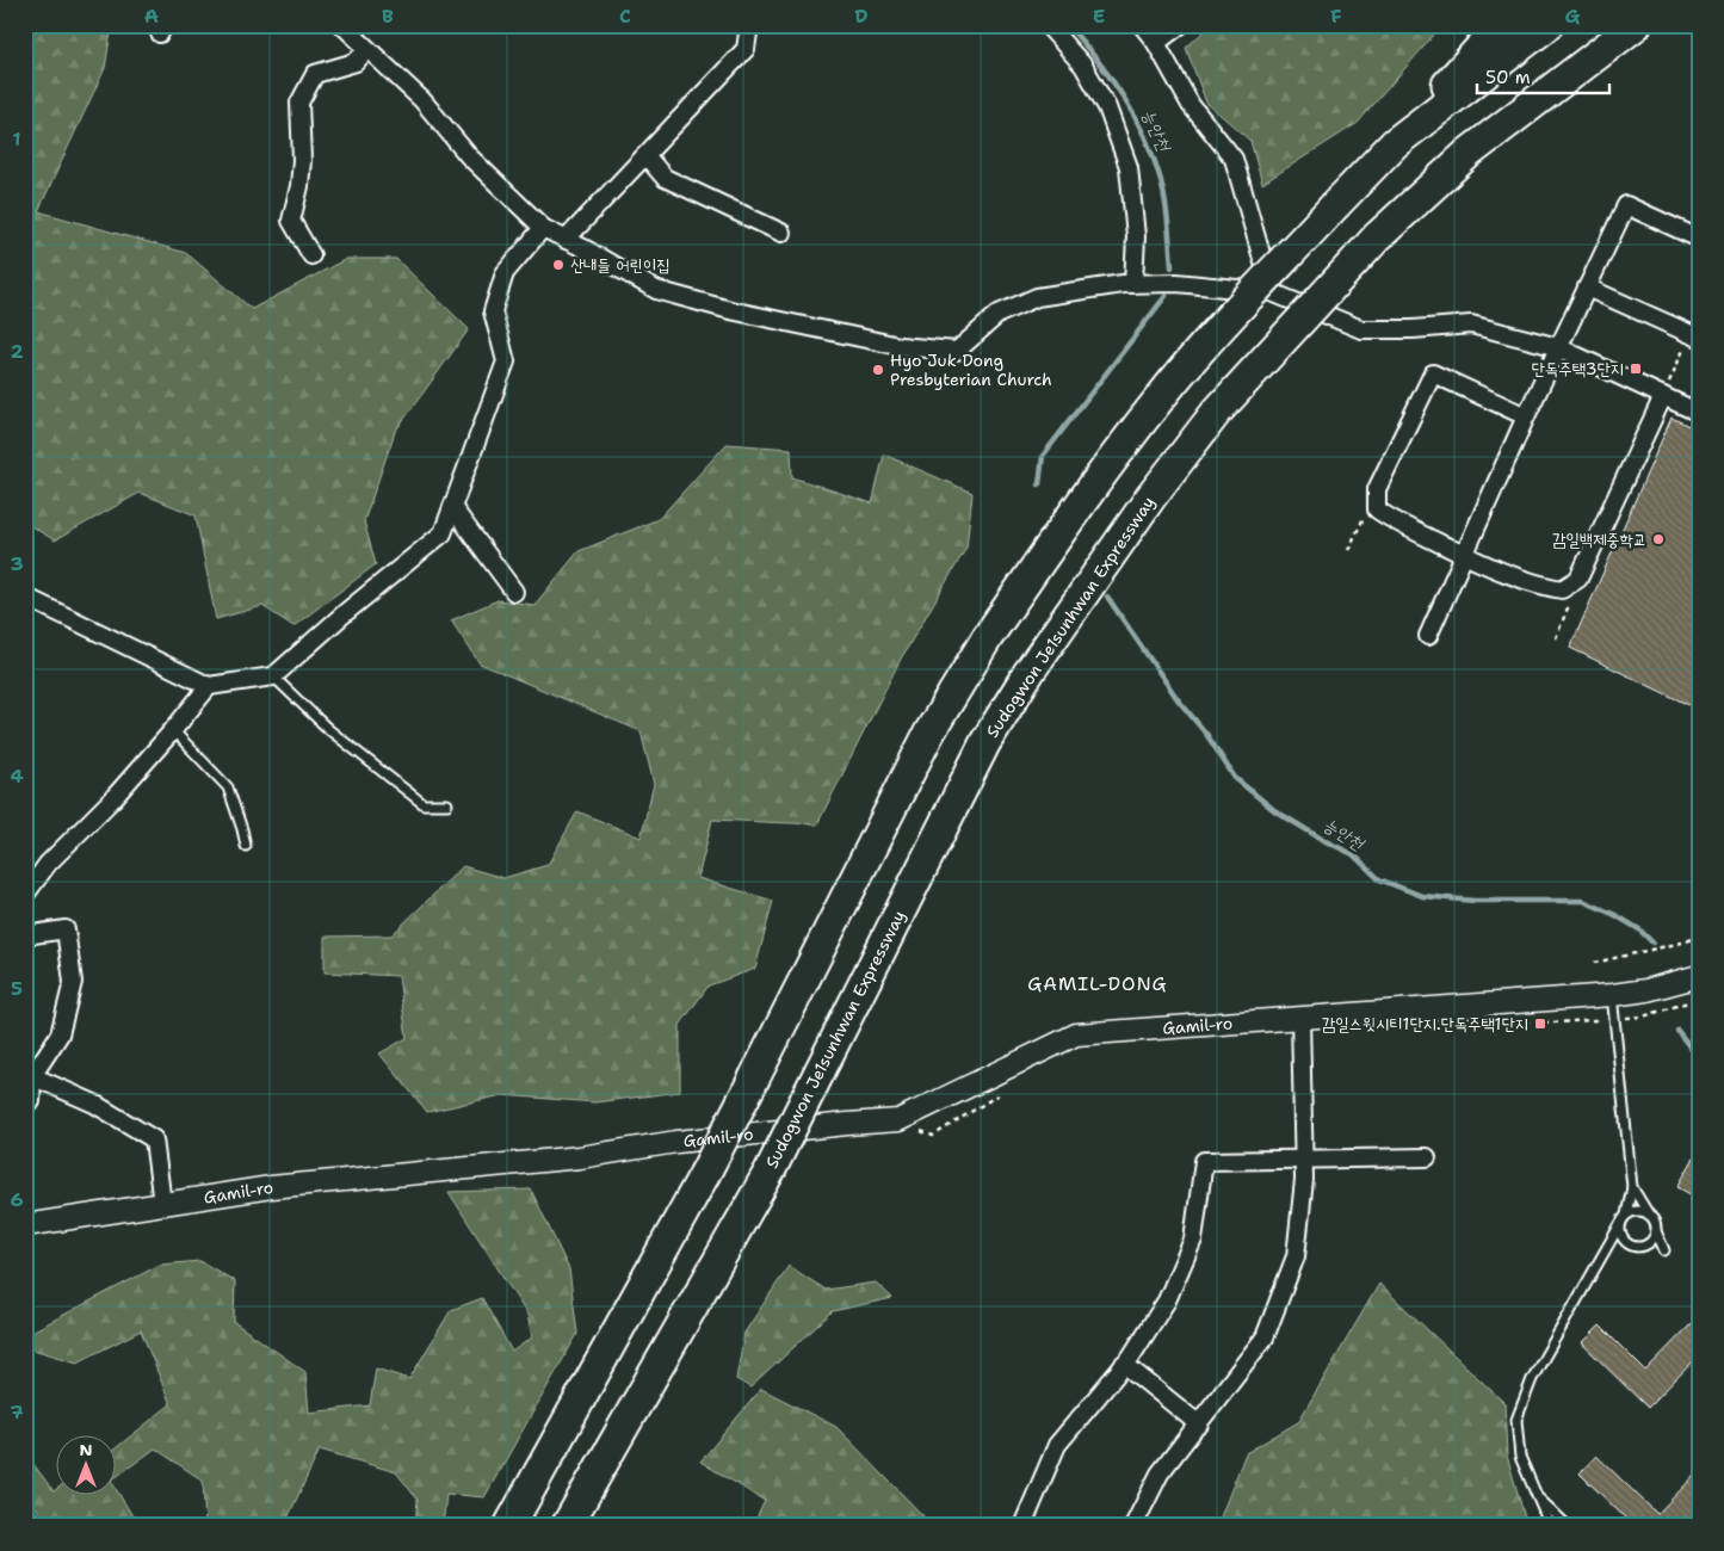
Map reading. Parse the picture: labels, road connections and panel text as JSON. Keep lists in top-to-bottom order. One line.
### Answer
{"streets":{"highway":["Sudogwon Je1sunhwan Expressway"],"street":["Gamil-ro"]},"districts":["GAMIL-DONG"],"water":["능안천"],"places":{"other":["산내들 어린이집","Hyo Juk Dong Presbyterian Church","감일백제중학교"],"transit":["단독주택3단지","감일스윗시티1단지.단독주택1단지"]},"scale_bar":"50 m","north":"top","grid":{"columns":["A","B","C","D","E","F","G"],"rows":["1","2","3","4","5","6","7"]}}
